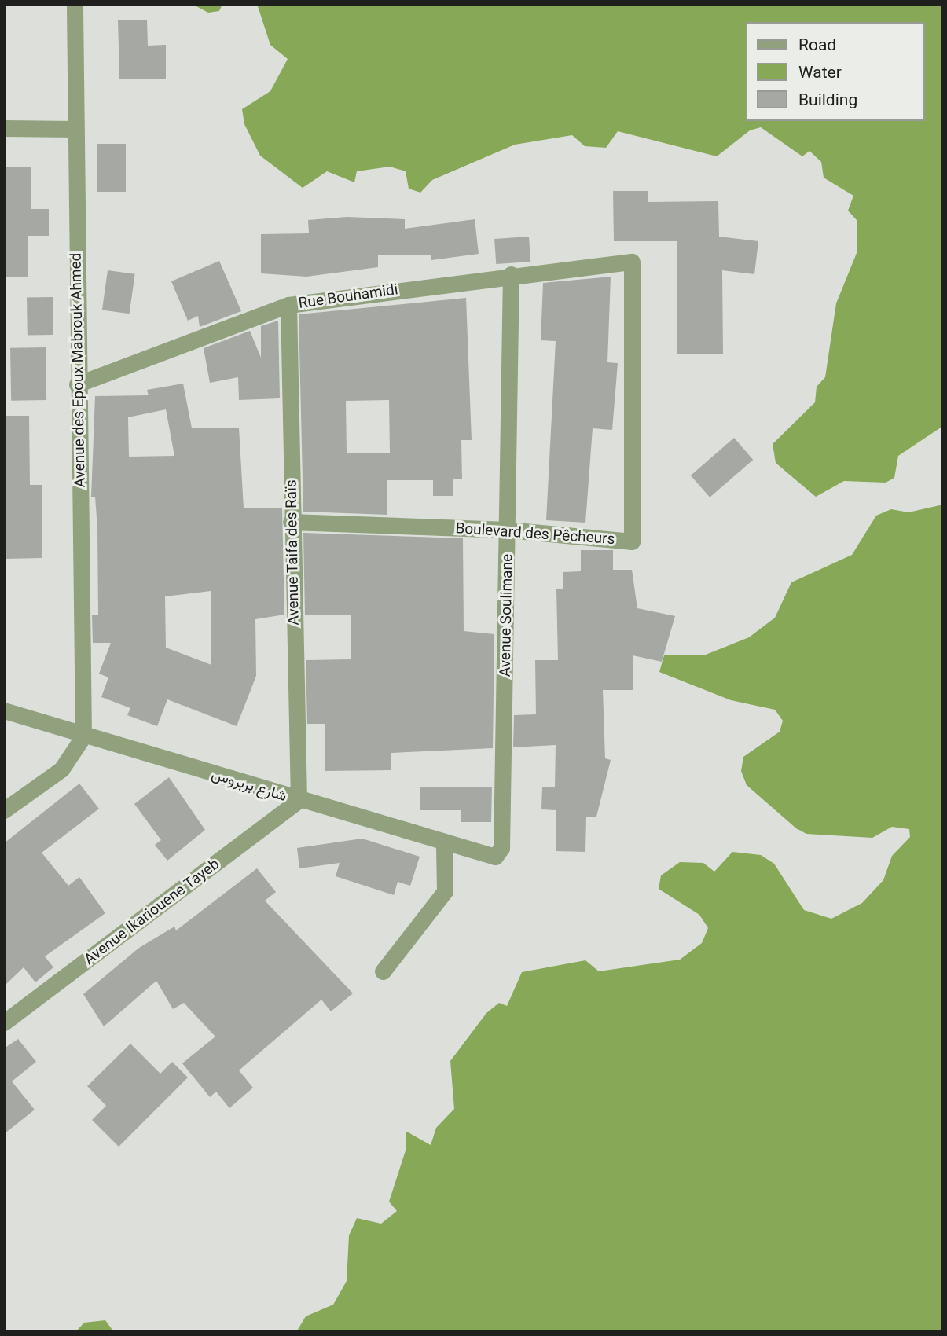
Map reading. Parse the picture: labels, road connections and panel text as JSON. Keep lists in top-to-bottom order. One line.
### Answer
{"streets":{"street":["Rue Bouhamidi","Avenue des Epoux Mabrouk Ahmed","Boulevard des Pêcheurs","Avenue Taifa des Raïs","Avenue Soulimane","شارع بربروس","Avenue Ikariouene Tayeb"]},"crossings":[["Rue Bouhamidi","Avenue des Epoux Mabrouk Ahmed"],["Rue Bouhamidi","Boulevard des Pêcheurs"],["Rue Bouhamidi","Avenue Taifa des Raïs"],["Rue Bouhamidi","Avenue Soulimane"],["Avenue des Epoux Mabrouk Ahmed","شارع بربروس"],["Boulevard des Pêcheurs","Avenue Taifa des Raïs"],["Boulevard des Pêcheurs","Avenue Soulimane"],["Avenue Taifa des Raïs","شارع بربروس"],["Avenue Taifa des Raïs","Avenue Ikariouene Tayeb"],["Avenue Soulimane","شارع بربروس"],["شارع بربروس","Avenue Ikariouene Tayeb"]],"legend":["Road","Water","Building"]}
